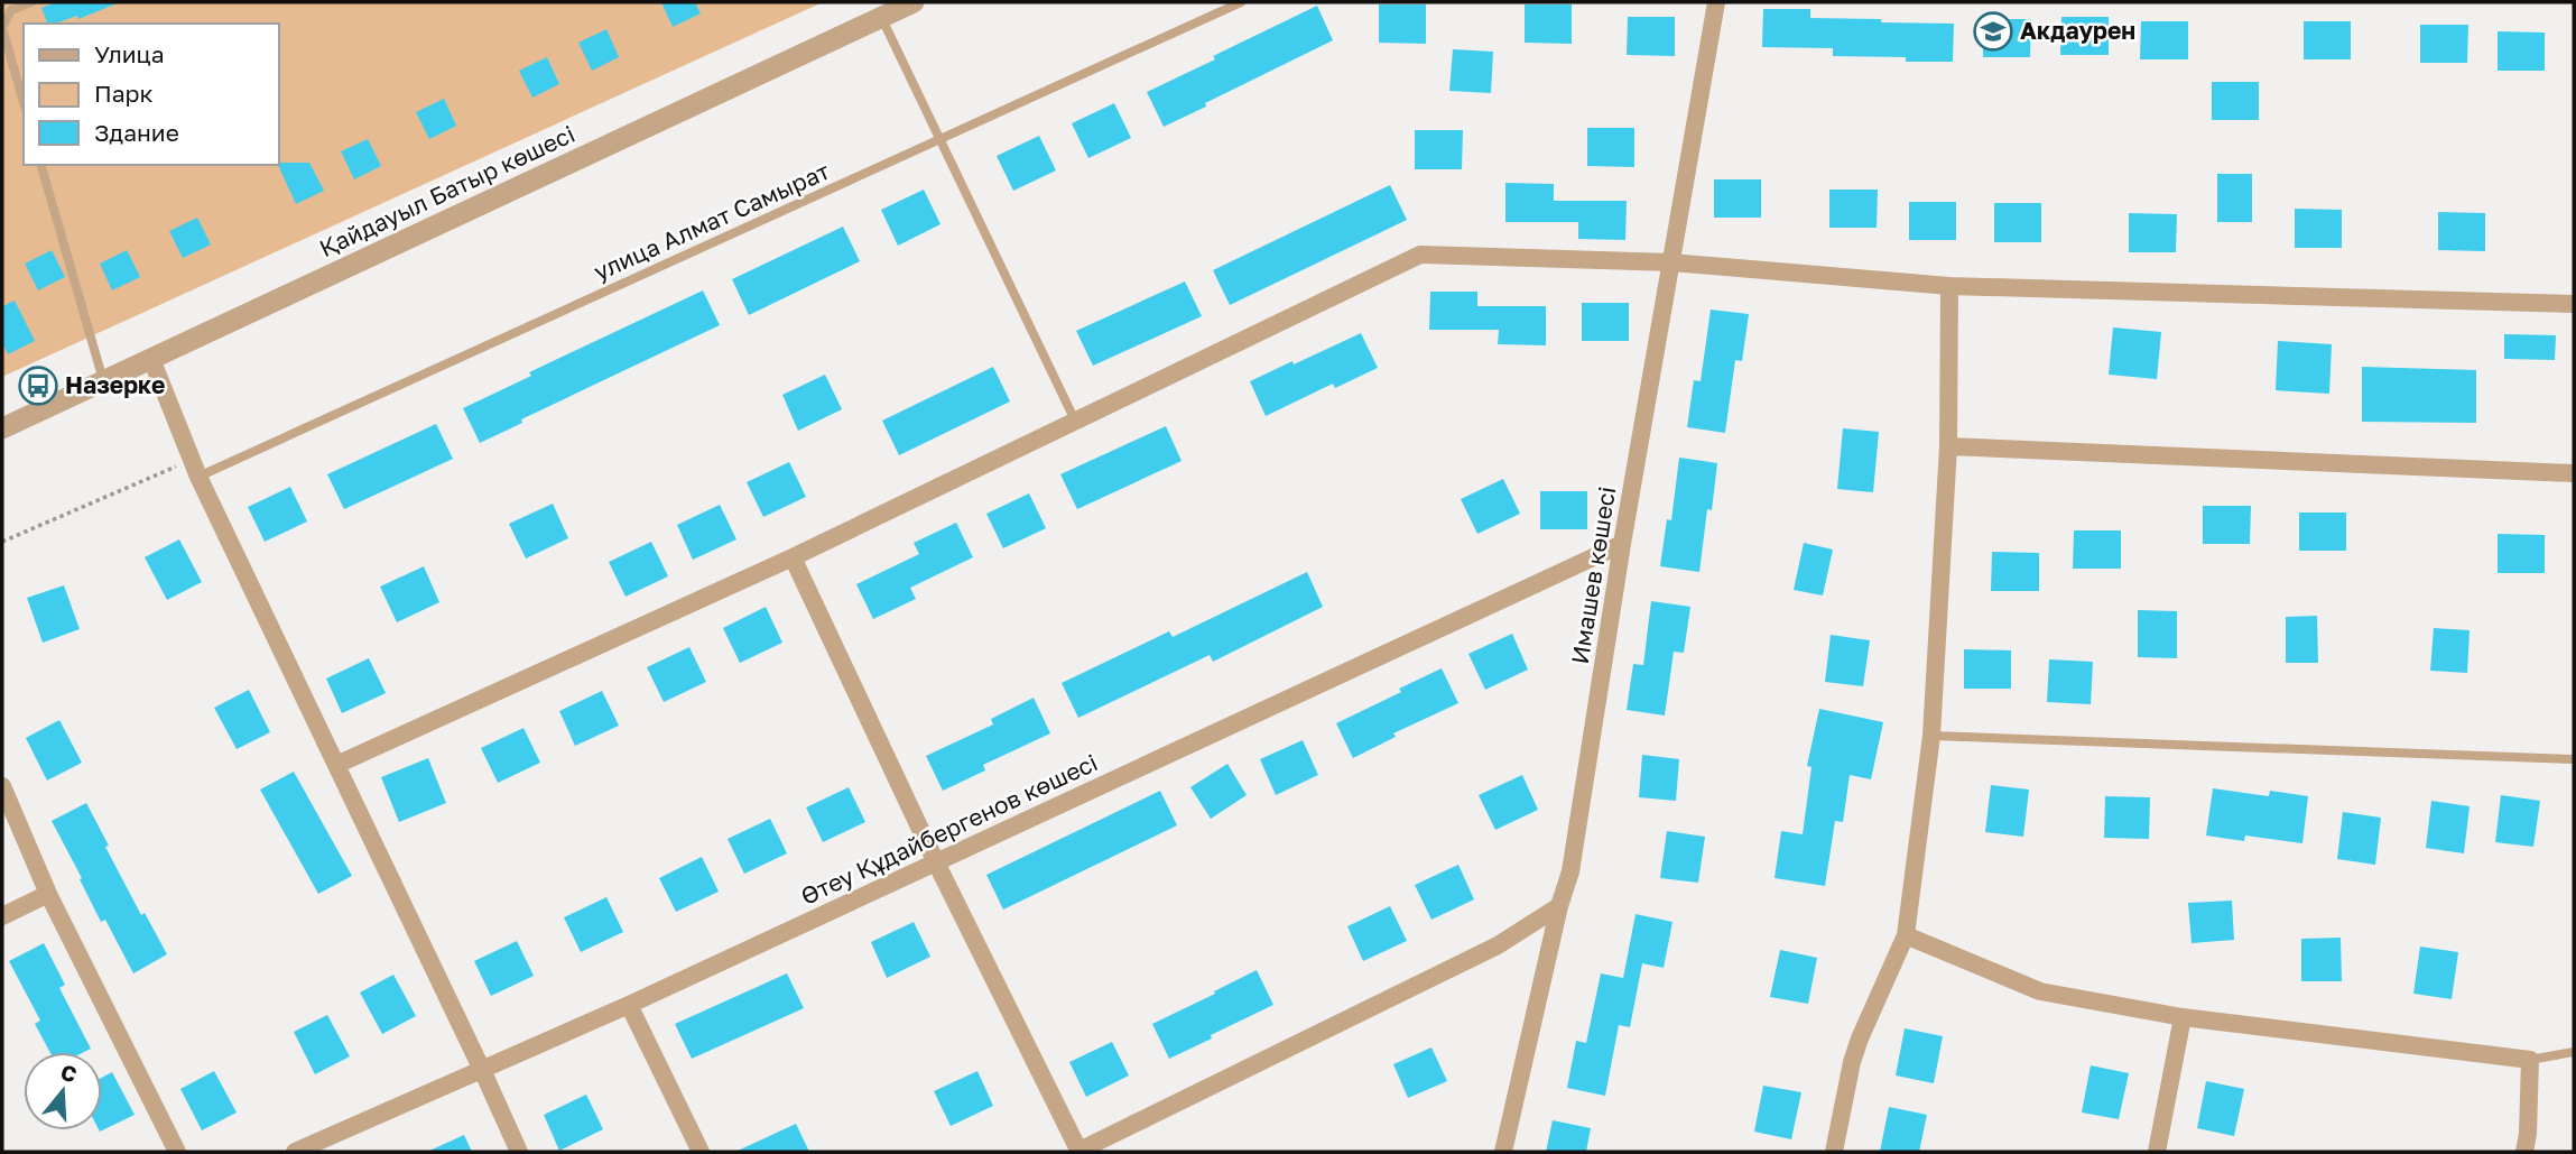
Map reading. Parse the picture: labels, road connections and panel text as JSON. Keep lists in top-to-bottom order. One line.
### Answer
{"streets":{"street":["Қайдауыл Батыр көшесі","Имашев көшесі","Өтеу Құдайбергенов көшесі"],"lane":["улица Алмат Самырат"]},"crossings":[["Имашев көшесі","Өтеу Құдайбергенов көшесі"]],"places":{"school or university":["Акдаурен"],"bus stop":["Назерке"]},"legend":["Улица","Парк","Здание"],"north":"top"}
